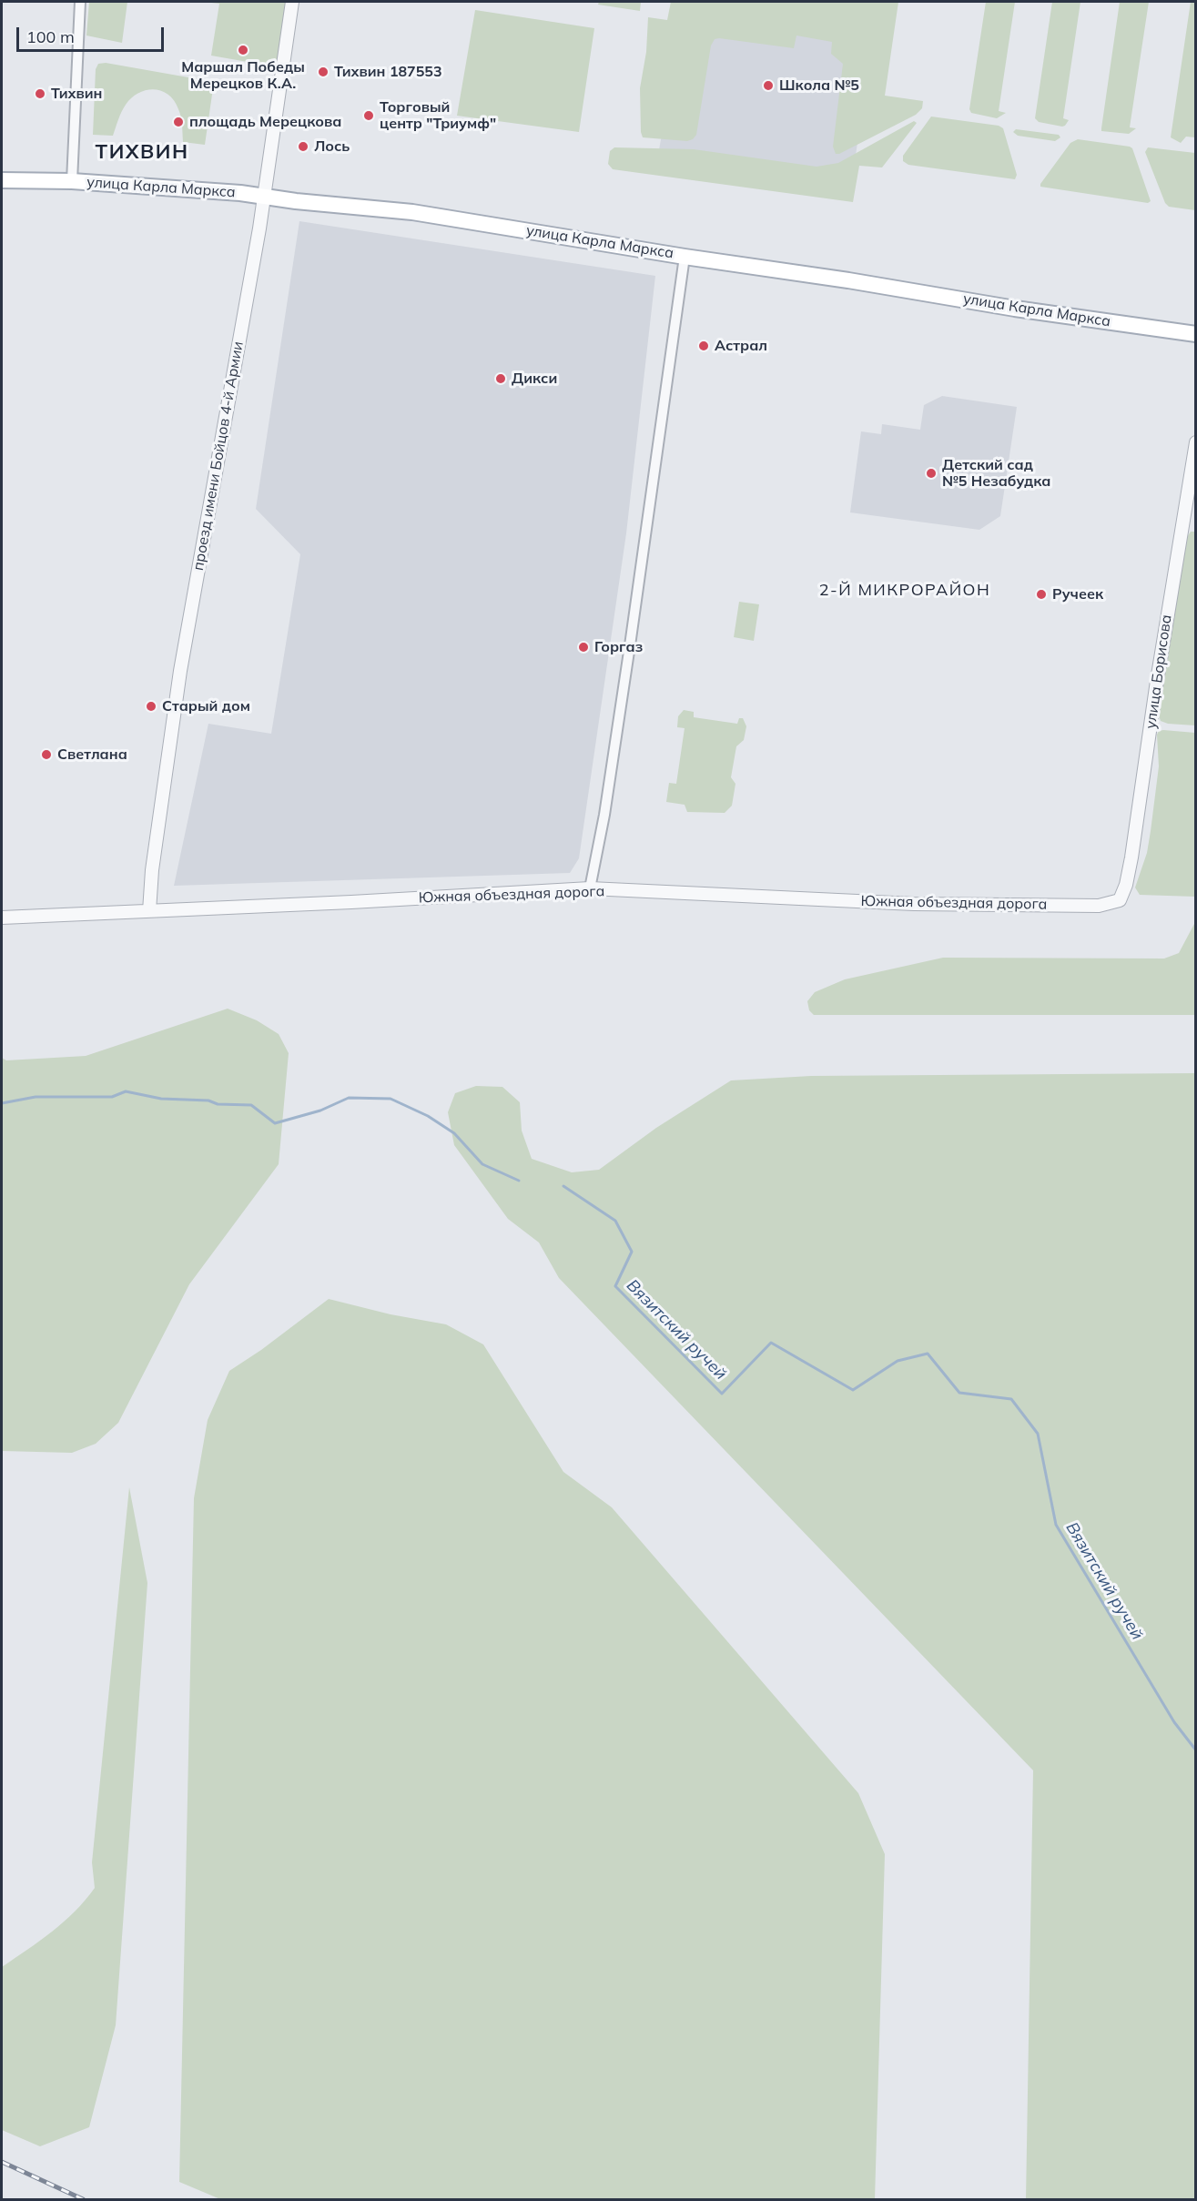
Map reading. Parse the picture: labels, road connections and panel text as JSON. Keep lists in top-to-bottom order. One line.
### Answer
{"streets":{"main road":["улица Карла Маркса"],"street":["проезд имени Бойцов 4-й Армии","улица Борисова","Южная объездная дорога"]},"crossings":[["улица Карла Маркса","проезд имени Бойцов 4-й Армии"],["проезд имени Бойцов 4-й Армии","Южная объездная дорога"],["улица Борисова","Южная объездная дорога"]],"districts":["ТИХВИН","2-Й МИКРОРАЙОН"],"water":["Вязитский ручей"],"places":["Маршал Победы Мерецков К.А.","Тихвин 187553","Школа №5","Тихвин","Торговый центр \"Триумф\"","площадь Мерецкова","Лось","Астрал","Дикси","Детский сад №5 Незабудка","Ручеек","Горгаз","Старый дом","Светлана"],"scale_bar":"100 m"}
